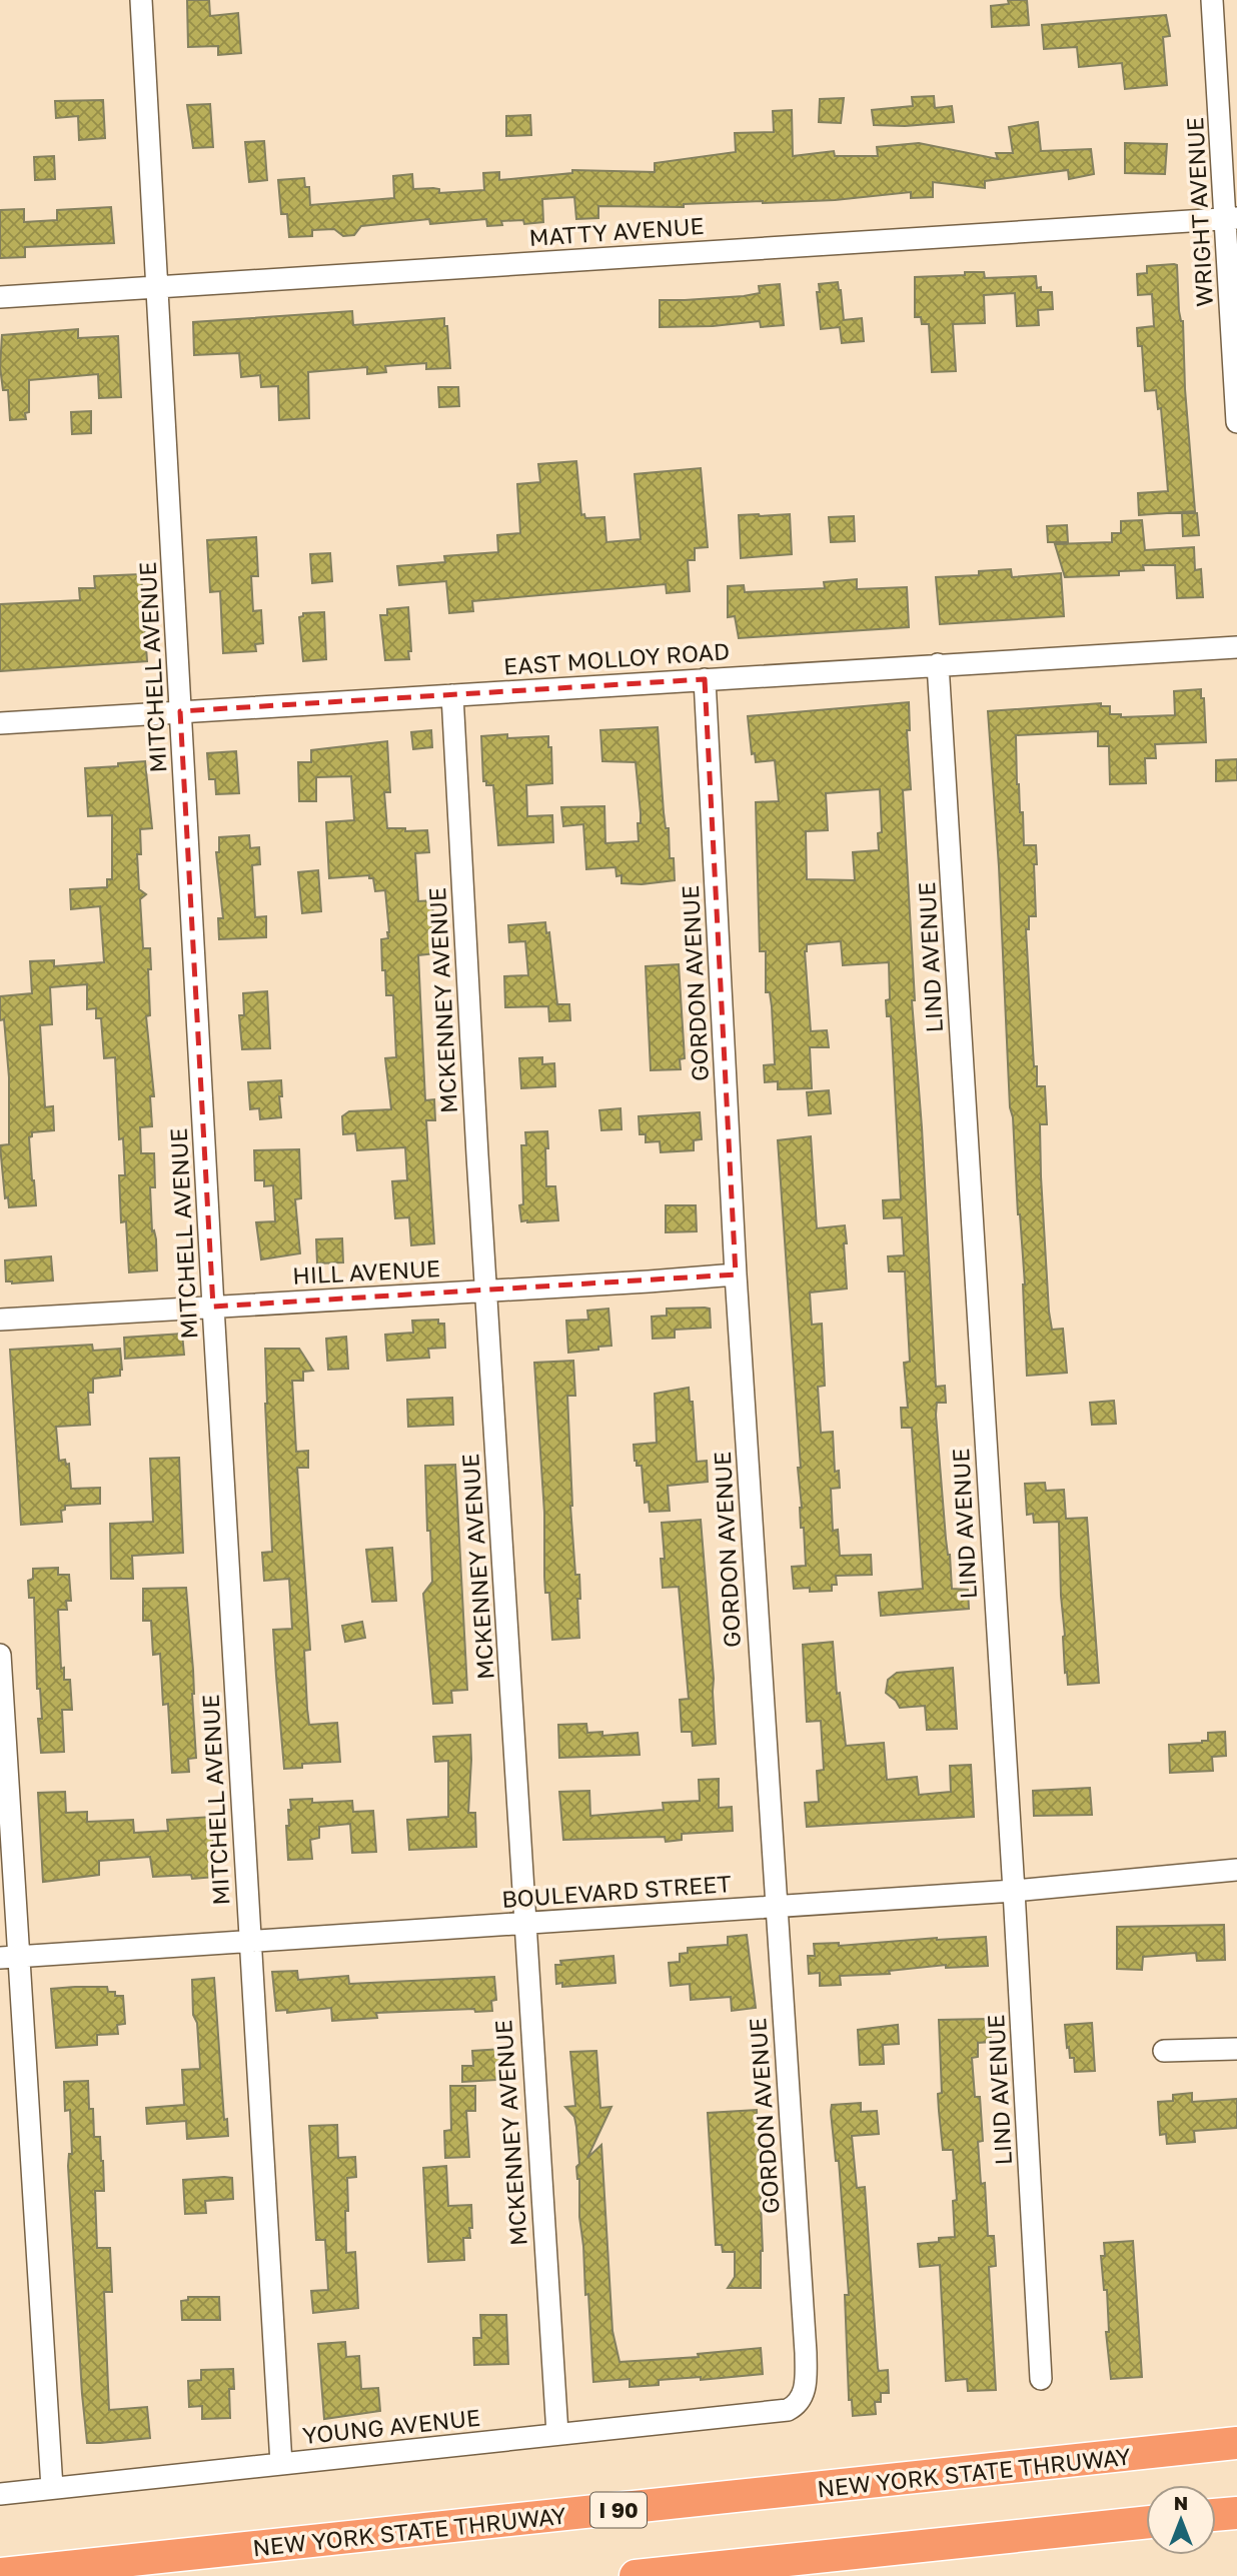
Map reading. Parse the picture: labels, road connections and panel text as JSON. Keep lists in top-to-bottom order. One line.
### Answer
{"streets":{"highway":["NEW YORK STATE THRUWAY","I 90"],"street":["WRIGHT AVENUE","MATTY AVENUE","EAST MOLLOY ROAD","MITCHELL AVENUE","LIND AVENUE","GORDON AVENUE","MCKENNEY AVENUE","HILL AVENUE","BOULEVARD STREET","YOUNG AVENUE"]},"crossings":[["WRIGHT AVENUE","MATTY AVENUE"],["MATTY AVENUE","MITCHELL AVENUE"],["EAST MOLLOY ROAD","MITCHELL AVENUE"],["EAST MOLLOY ROAD","LIND AVENUE"],["EAST MOLLOY ROAD","GORDON AVENUE"],["EAST MOLLOY ROAD","MCKENNEY AVENUE"],["MITCHELL AVENUE","HILL AVENUE"],["MITCHELL AVENUE","BOULEVARD STREET"],["MITCHELL AVENUE","YOUNG AVENUE"],["LIND AVENUE","BOULEVARD STREET"],["GORDON AVENUE","HILL AVENUE"],["GORDON AVENUE","BOULEVARD STREET"],["GORDON AVENUE","YOUNG AVENUE"],["MCKENNEY AVENUE","HILL AVENUE"],["MCKENNEY AVENUE","BOULEVARD STREET"],["MCKENNEY AVENUE","YOUNG AVENUE"]],"north":"top"}
